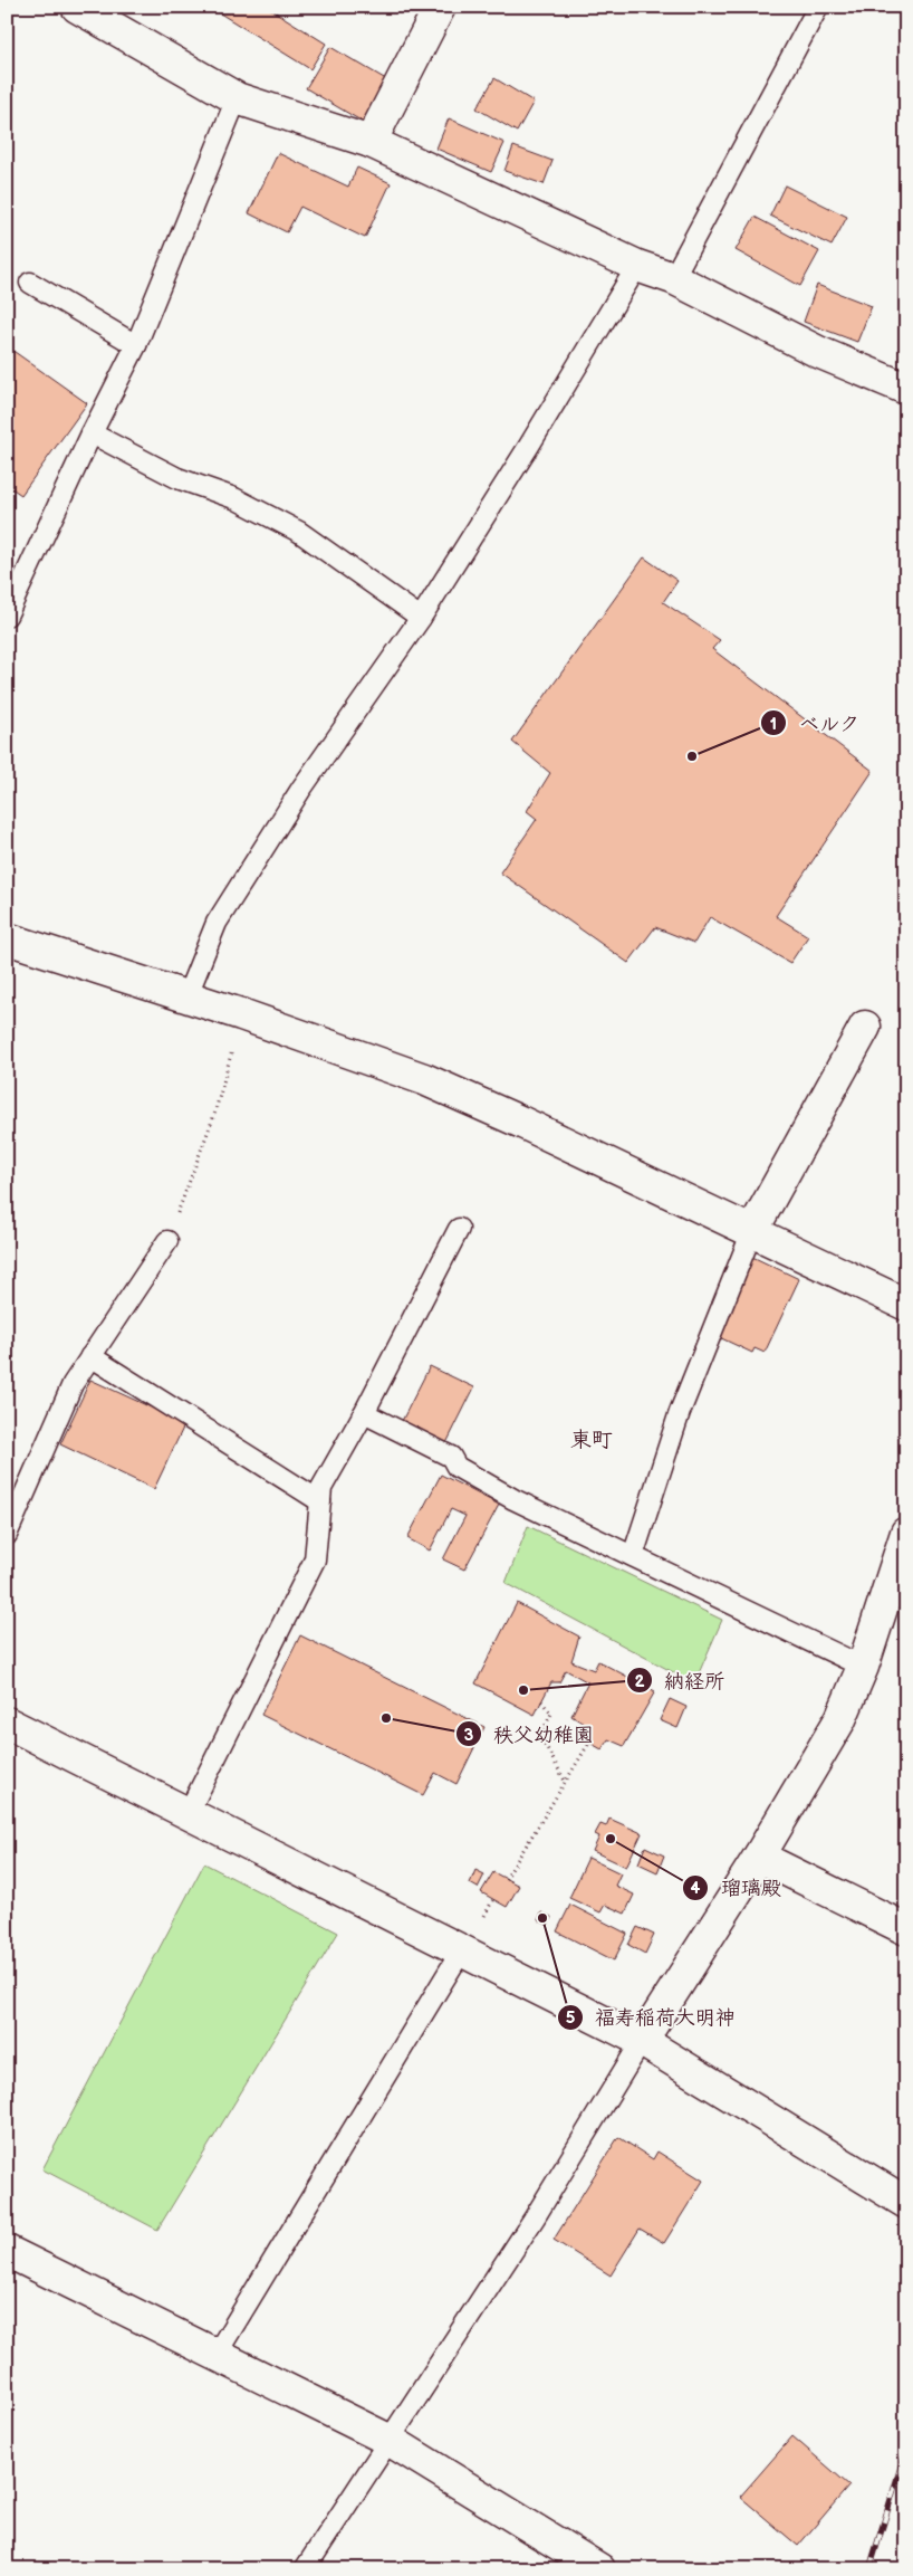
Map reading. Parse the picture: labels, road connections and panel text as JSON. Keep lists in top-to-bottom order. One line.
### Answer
{"districts":["東町"],"places":["ベルク","納経所","秩父幼稚園","瑠璃殿","福寿稲荷大明神"]}
